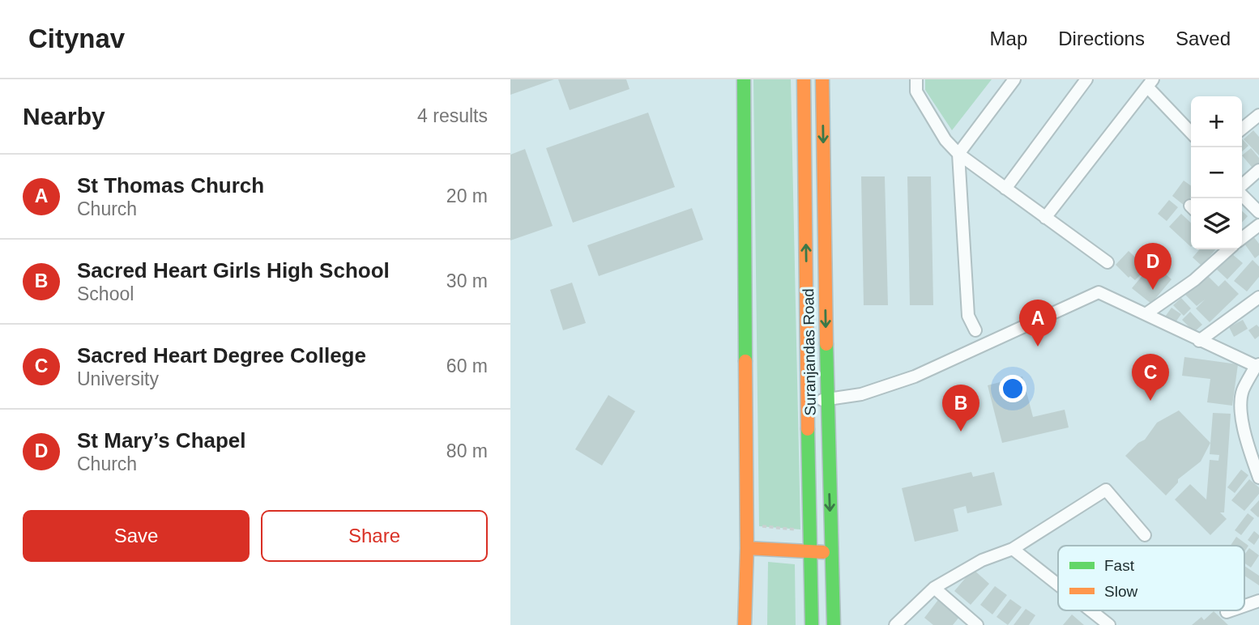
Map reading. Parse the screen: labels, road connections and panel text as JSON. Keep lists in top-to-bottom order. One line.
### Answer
{"streets":{"main road":["Suranjandas Road"]},"legend":["Fast","Slow"],"page":{"header":"Citynav","nav":["Map","Directions","Saved"],"heading":["Nearby","4 results"],"map_buttons":["+","−"],"list":[{"mark":"A","name":"St Thomas Church","note":"Church","value":"20 m"},{"mark":"B","name":"Sacred Heart Girls High School","note":"School","value":"30 m"},{"mark":"C","name":"Sacred Heart Degree College","note":"University","value":"60 m"},{"mark":"D","name":"St Mary’s Chapel","note":"Church","value":"80 m"}],"pins":["D","A","C","B"],"buttons":["Save","Share"]}}
